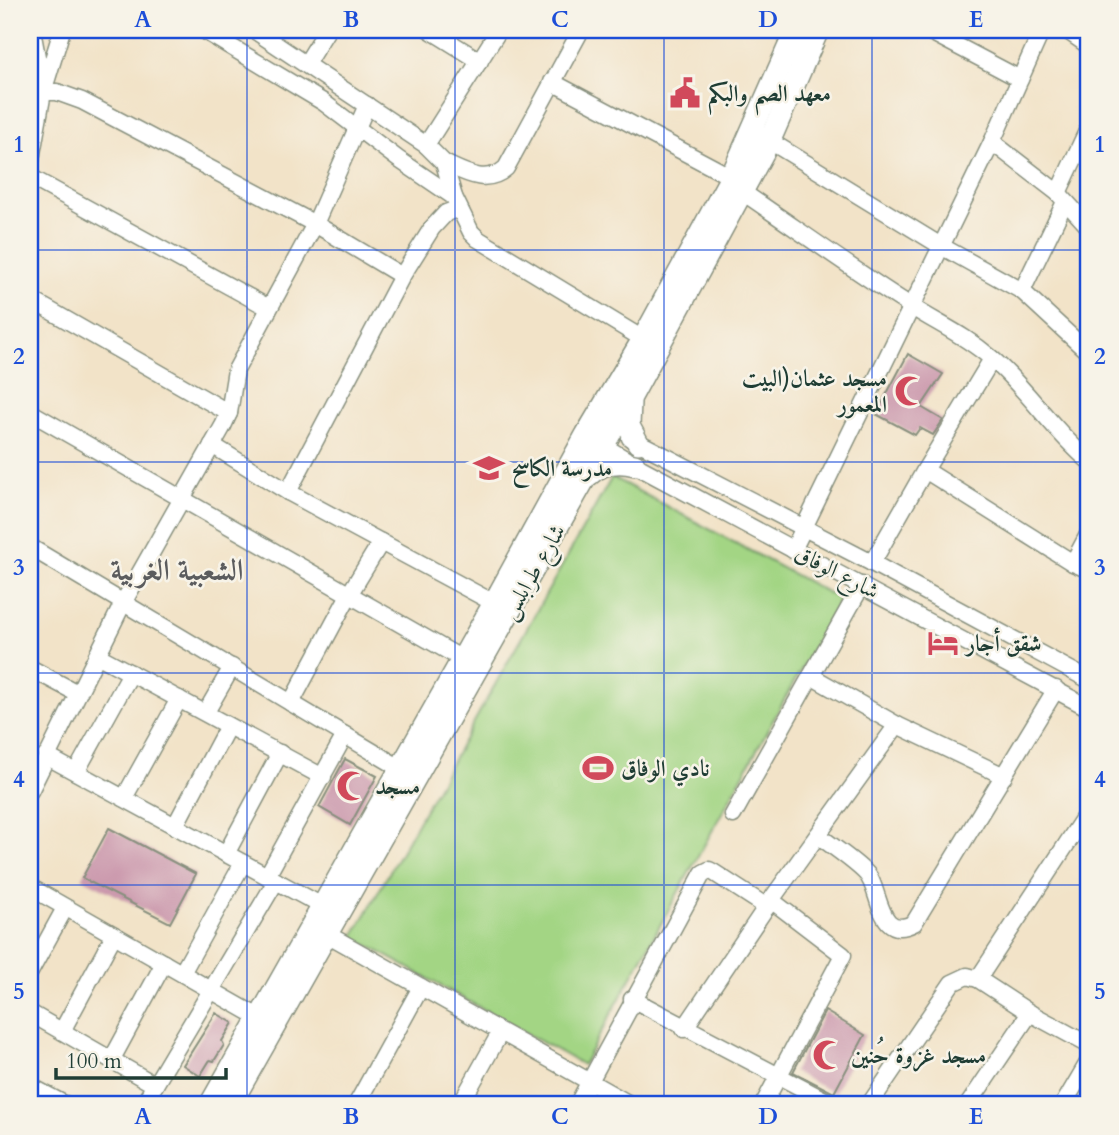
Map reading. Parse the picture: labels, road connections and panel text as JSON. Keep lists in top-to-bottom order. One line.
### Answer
{"streets":{"main road":["شارع طرابلس"],"street":["شارع الوفاق"]},"crossings":[["شارع طرابلس","شارع الوفاق"]],"districts":["الشعبية الغربية"],"places":{"public building":["معهد الصم والبكم"],"mosque":["مسجد عثمان(البيت المعمور","مسجد","مسجد غزوة حُنين"],"school or university":["مدرسة الكاسح"],"hotel":["شقق أجار"],"sports":["نادي الوفاق"]},"scale_bar":"100 m","grid":{"columns":["A","B","C","D","E"],"rows":["1","2","3","4","5"]}}
